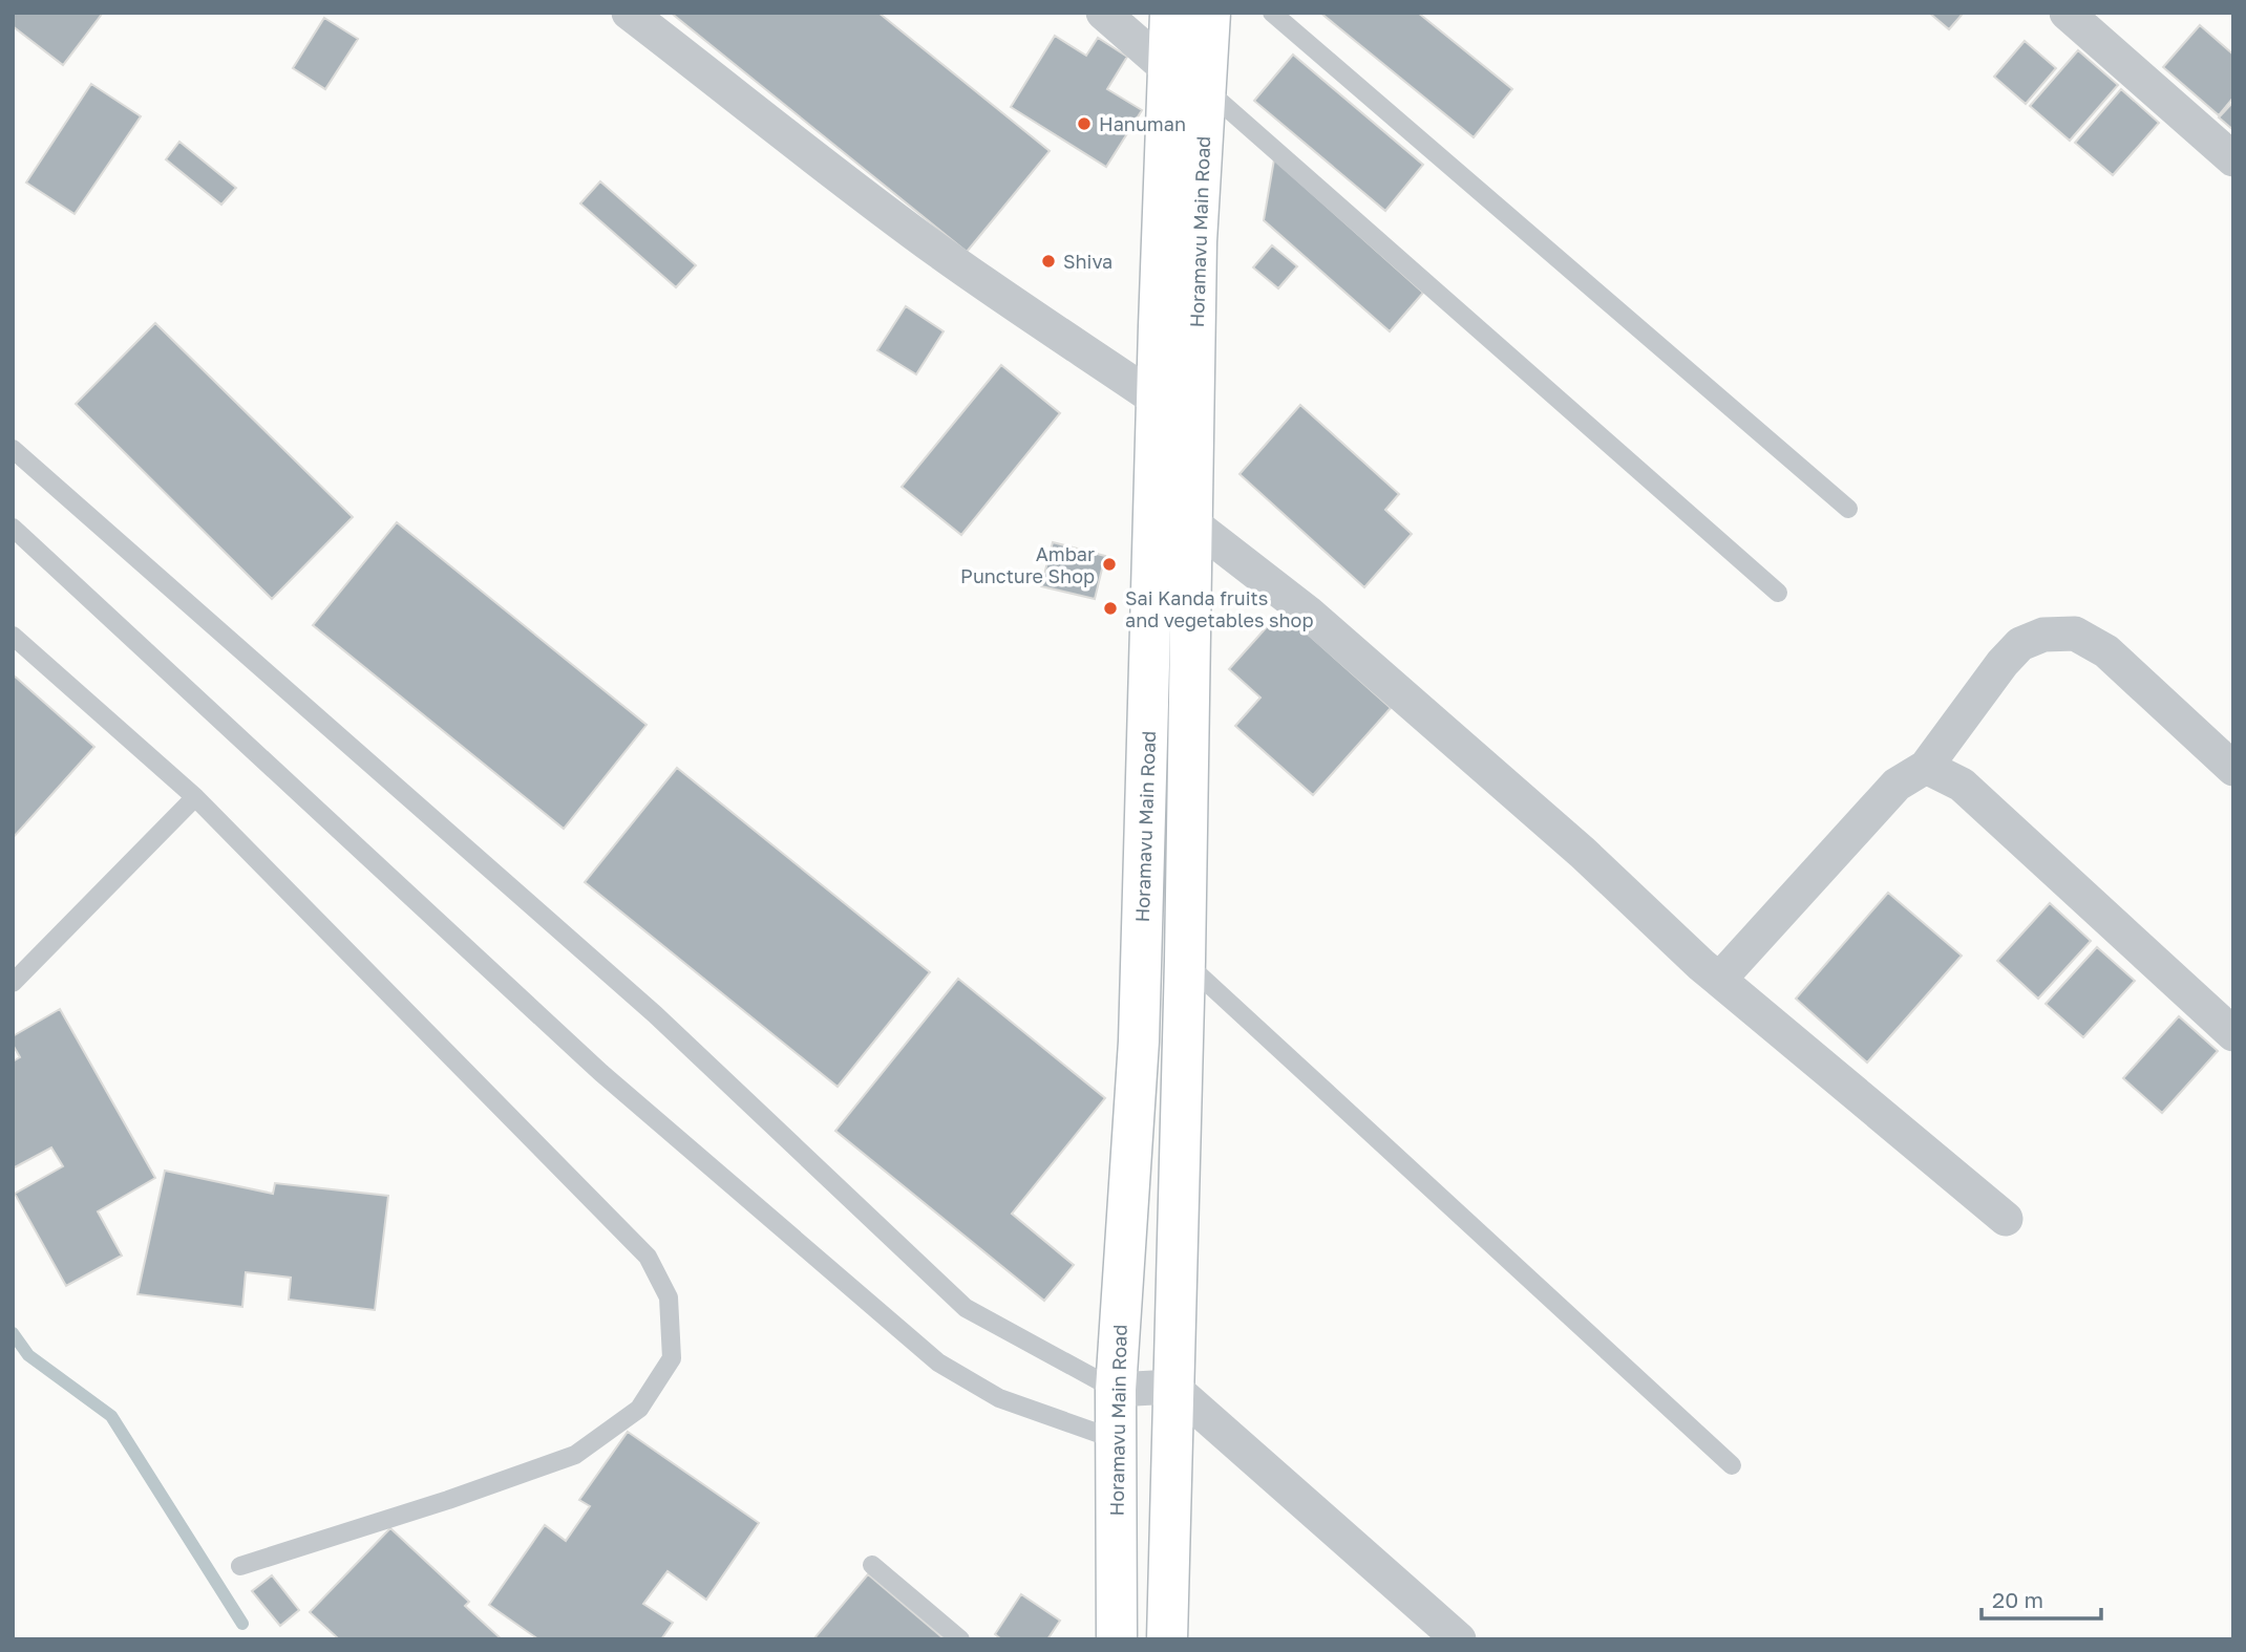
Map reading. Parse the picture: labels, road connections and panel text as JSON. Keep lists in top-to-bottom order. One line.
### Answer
{"streets":{"main road":["Horamavu Main Road"]},"places":["Hanuman","Shiva","Ambar Puncture Shop","Sai Kanda fruits and vegetables shop"],"scale_bar":"20 m"}
